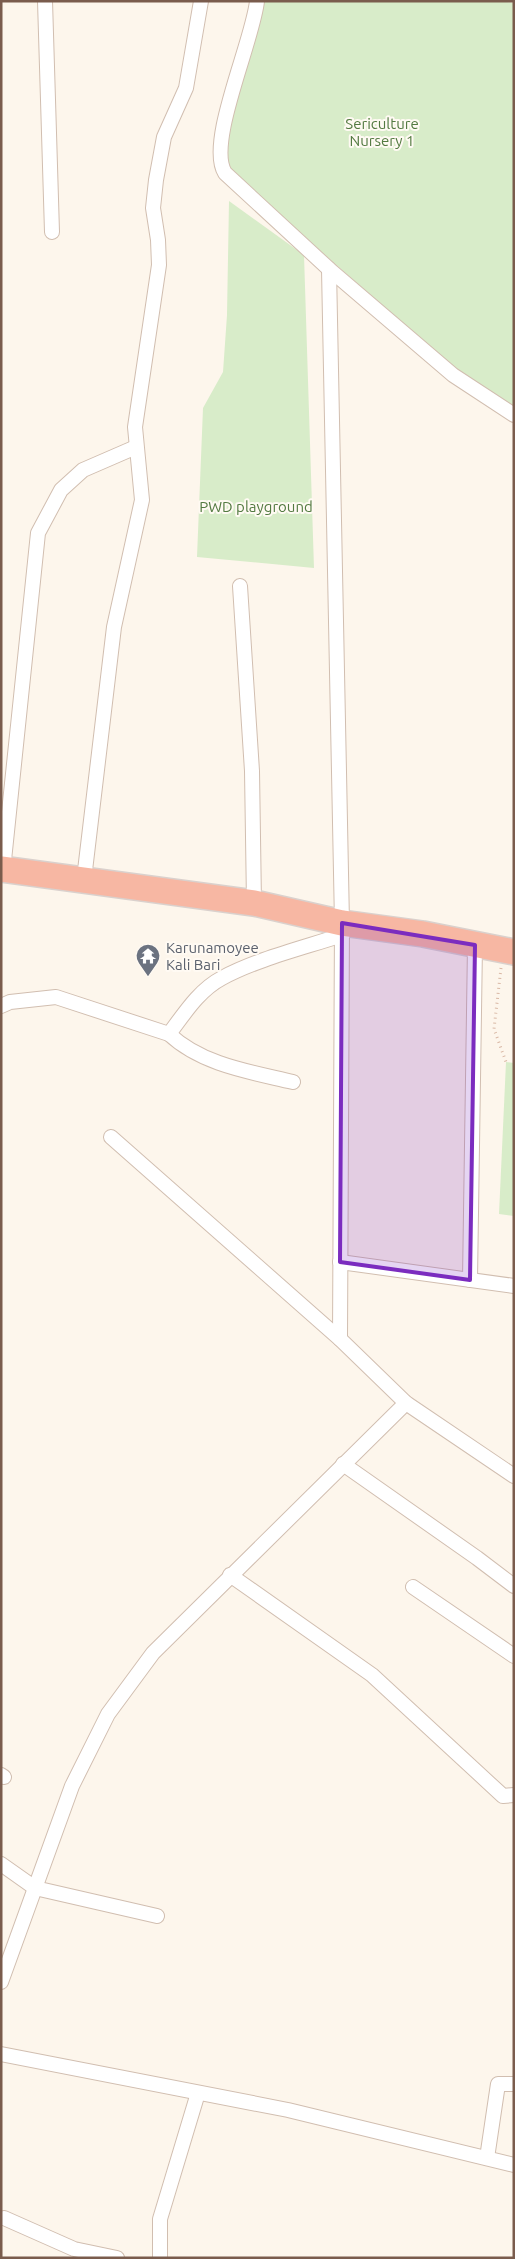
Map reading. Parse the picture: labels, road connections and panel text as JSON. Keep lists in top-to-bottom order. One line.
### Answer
{"parks":["Sericulture Nursery 1","PWD playground"],"places":{"temple":["Karunamoyee Kali Bari"]}}
